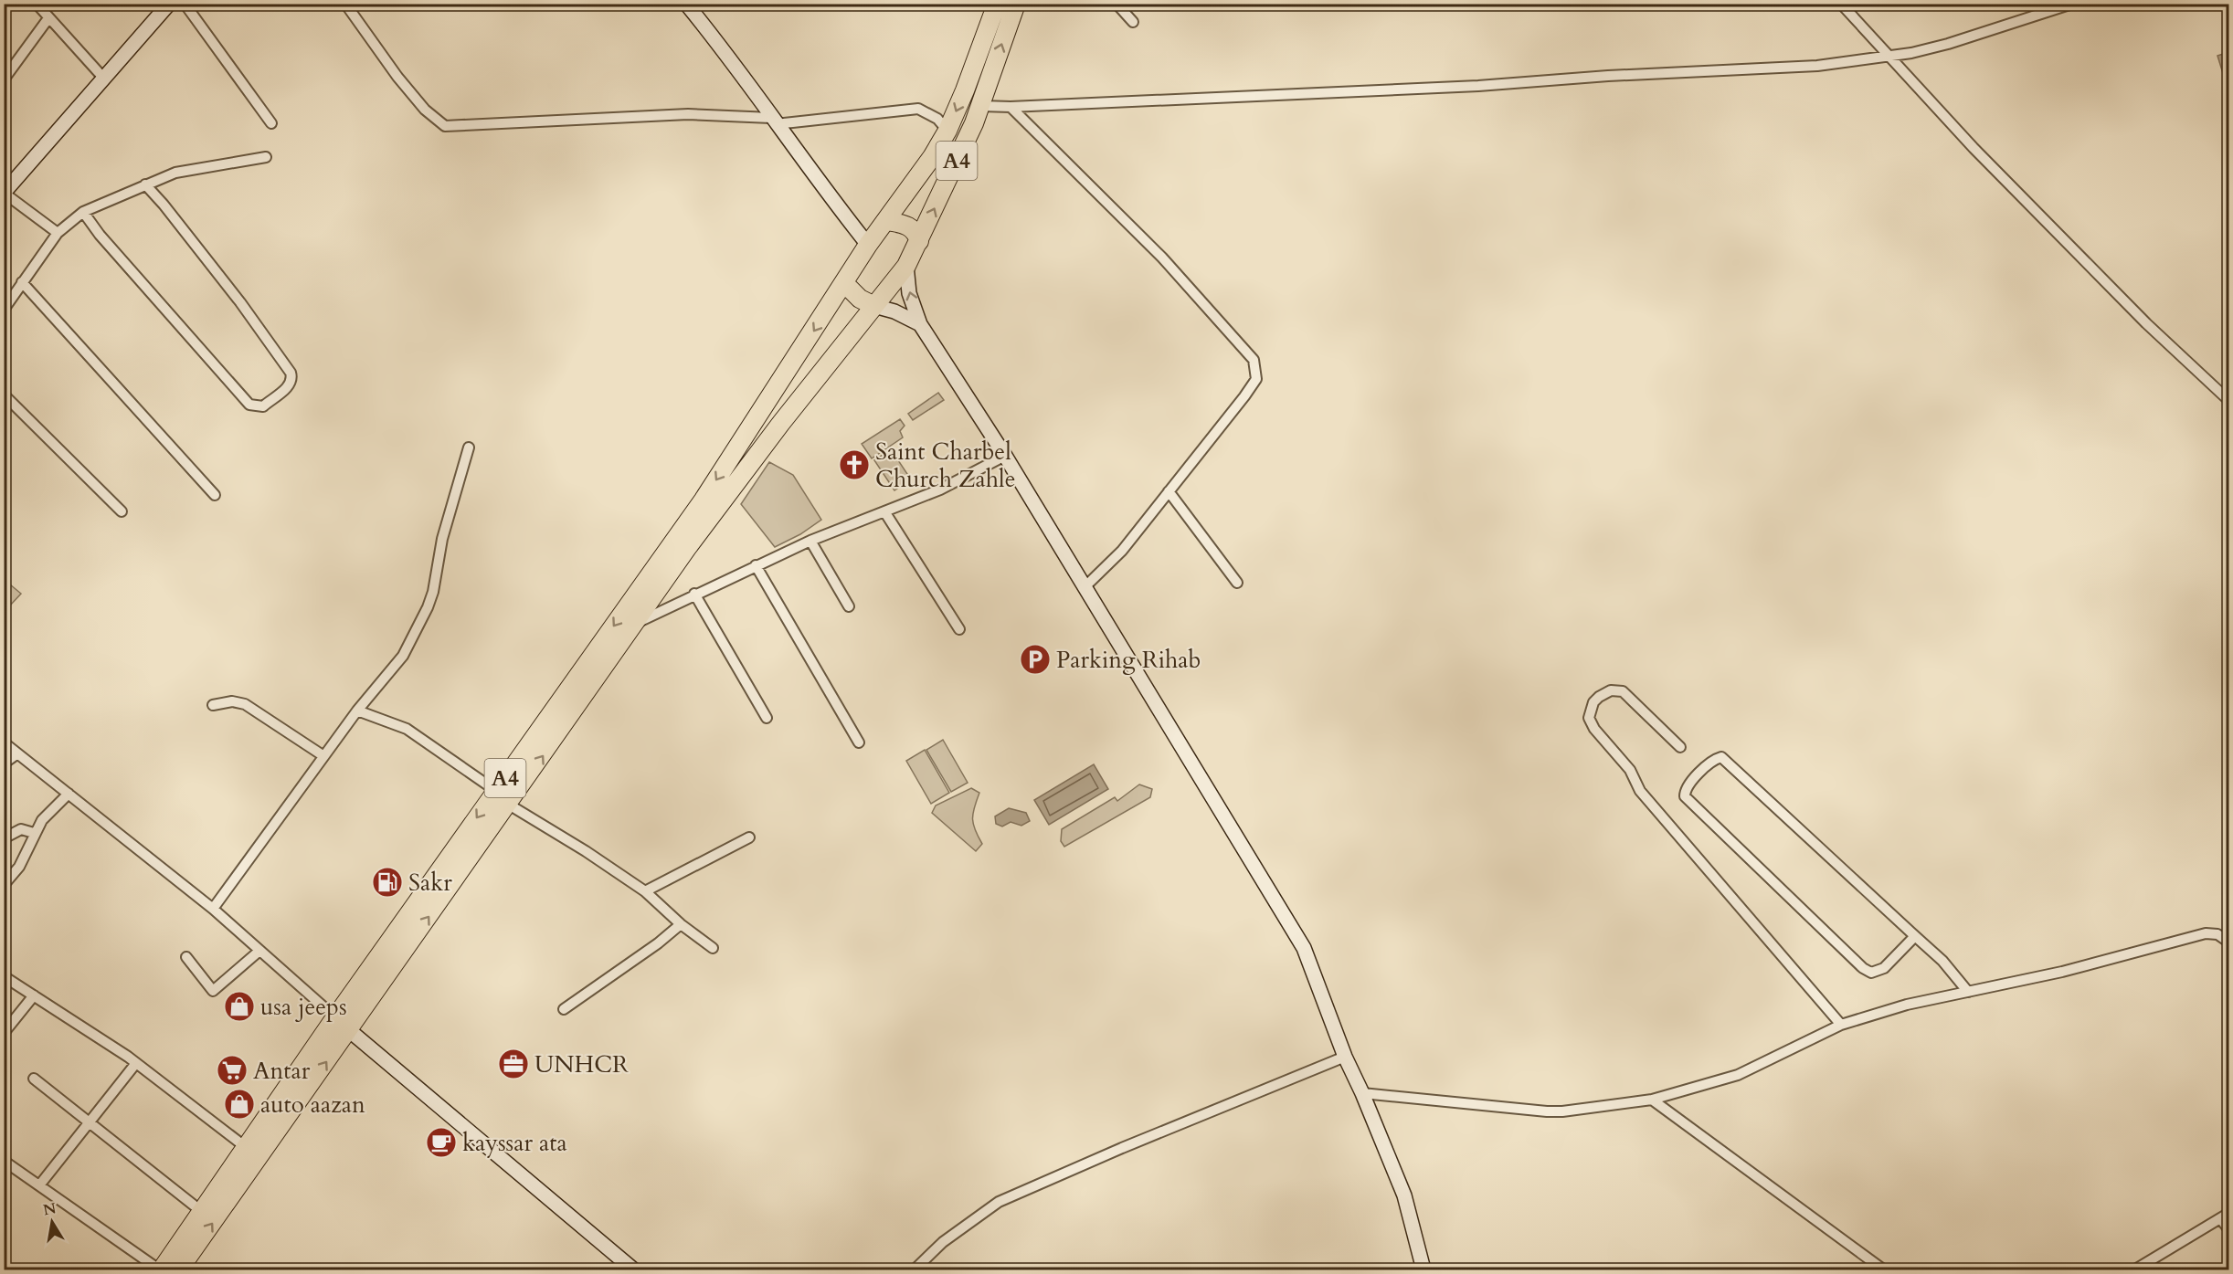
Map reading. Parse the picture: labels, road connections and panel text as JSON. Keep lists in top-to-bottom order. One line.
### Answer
{"streets":{"highway":["A4"]},"places":{"church":["Saint Charbel Church Zahle"],"parking":["Parking Rihab"],"fuel station":["Sakr"],"shop":["usa jeeps","auto aazan"],"office":["UNHCR"],"supermarket":["Antar"],"cafe":["kayssar ata"]},"north":"top"}
